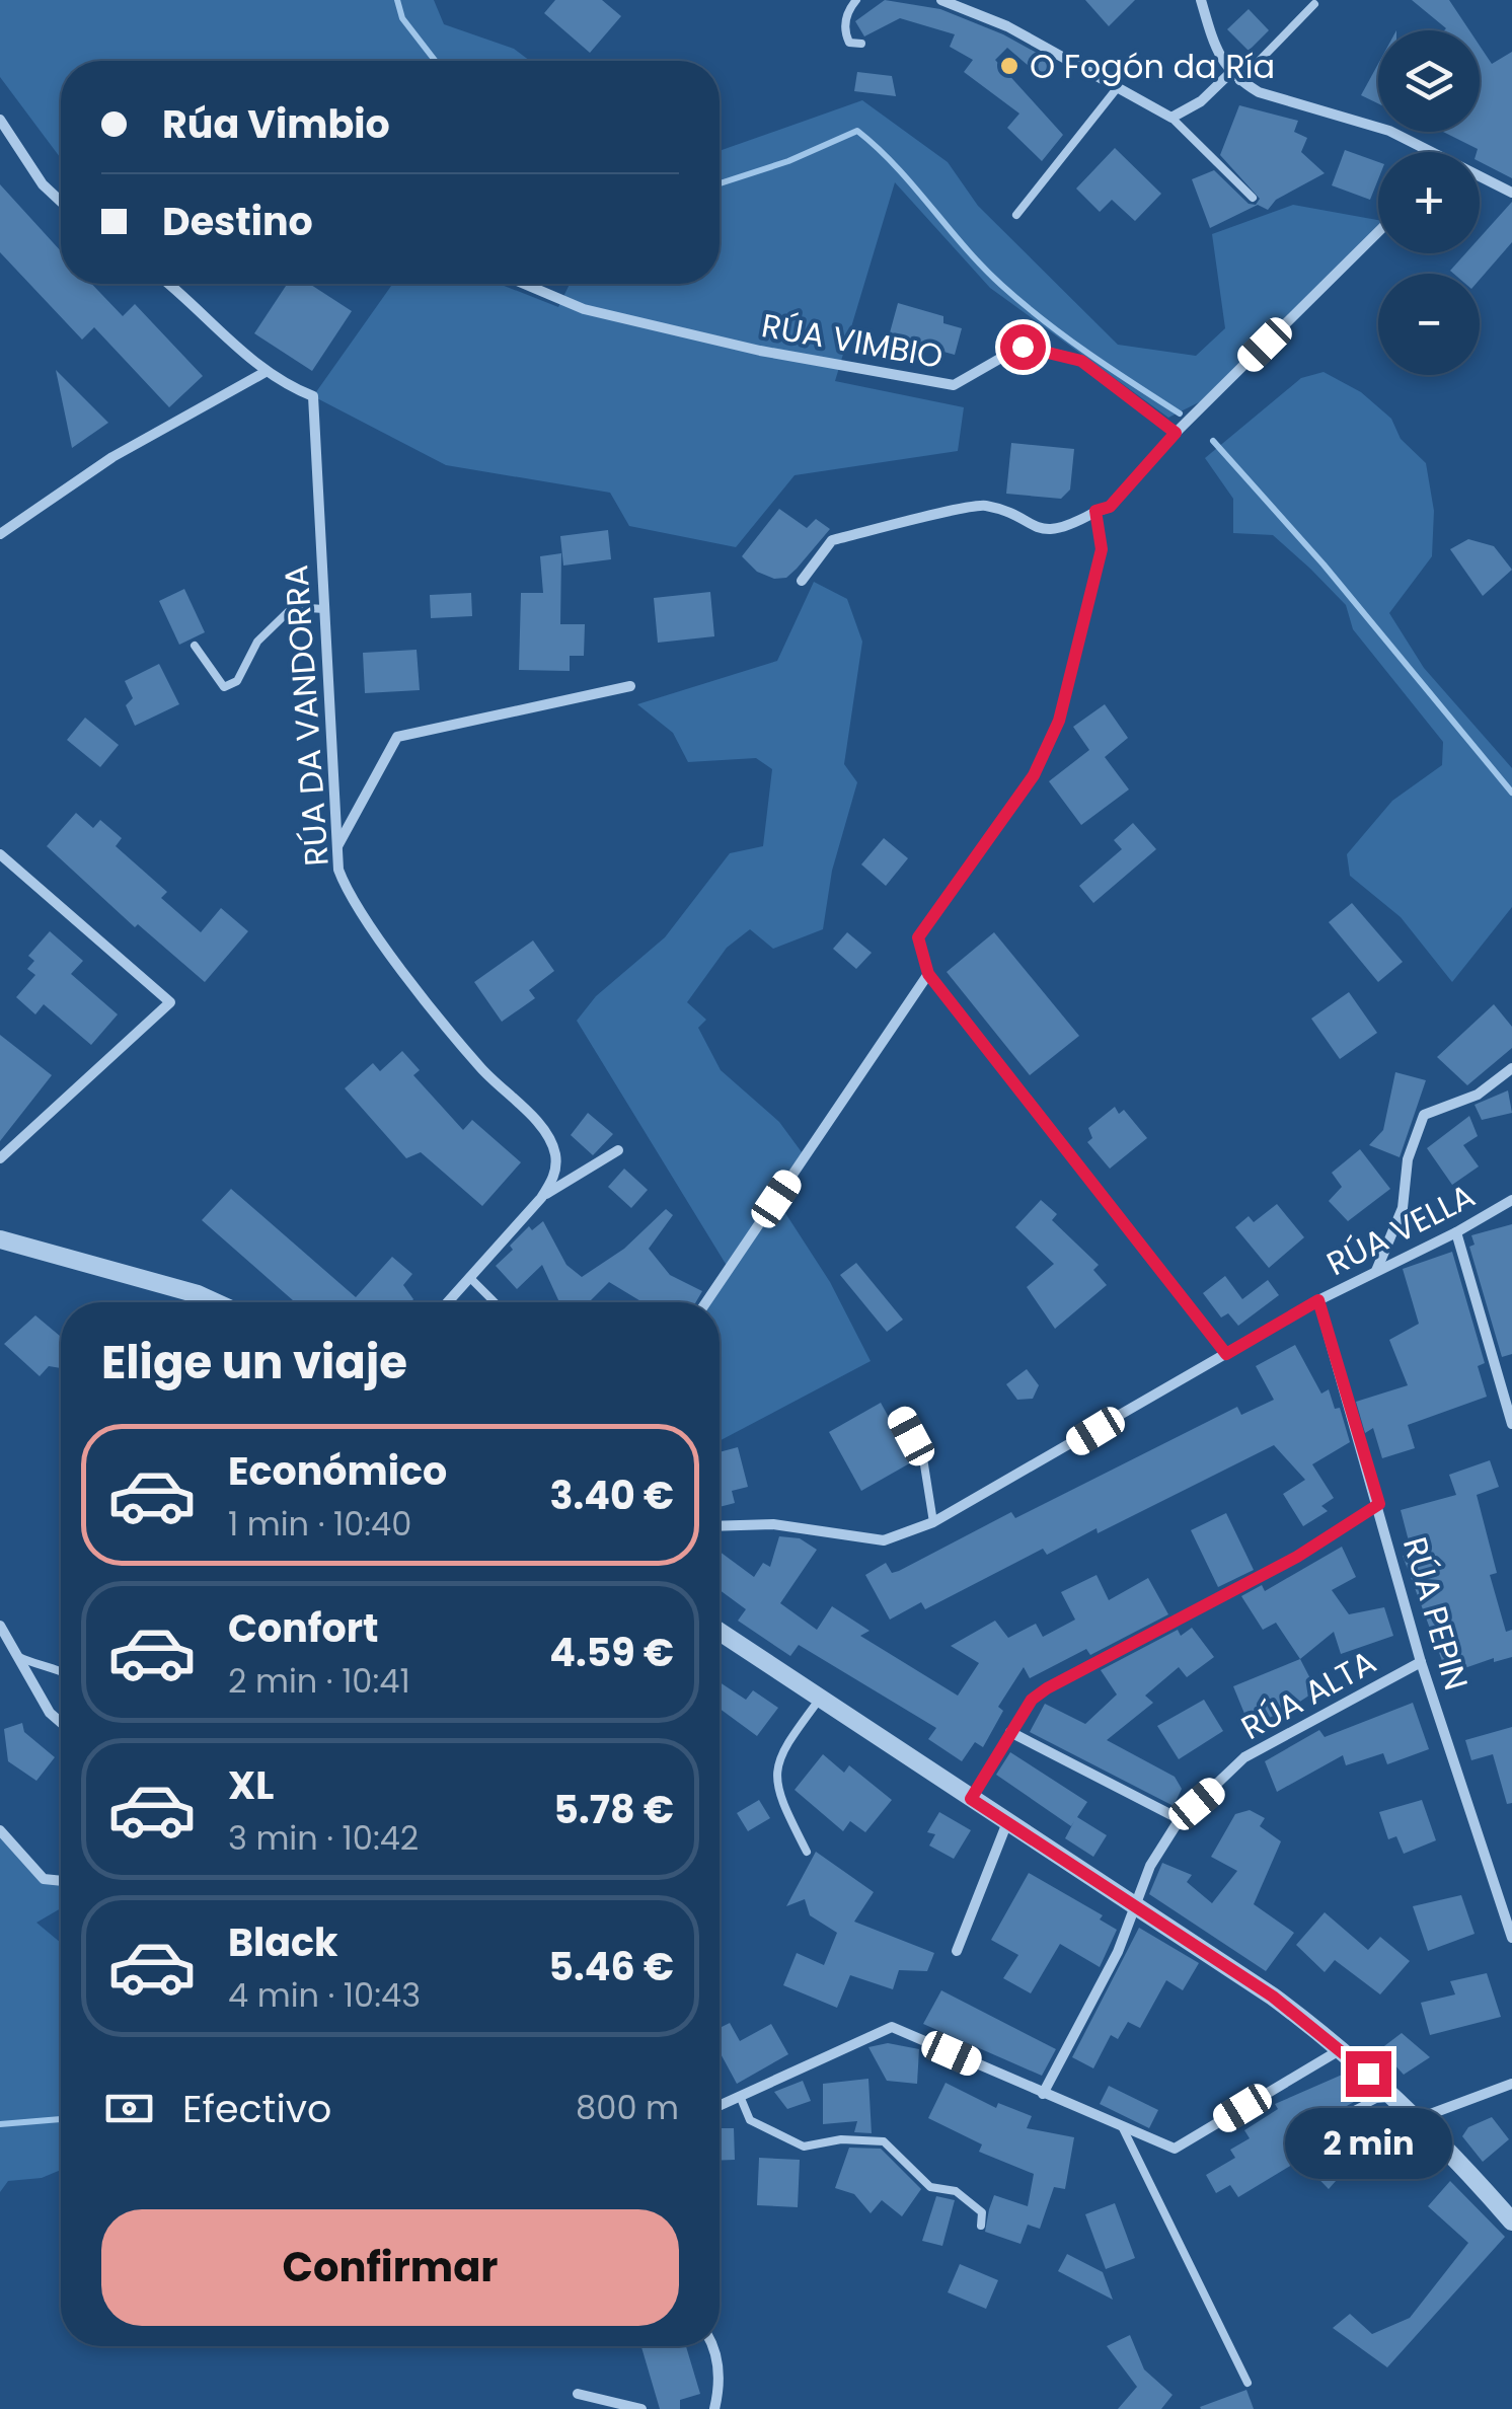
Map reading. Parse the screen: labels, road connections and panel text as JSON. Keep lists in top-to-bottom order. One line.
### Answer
{"streets":{"street":["RÚA VIMBIO","RÚA DA VANDORRA","RÚA VELLA","RÚA PEPIN","RÚA ALTA"]},"crossings":[["RÚA VELLA","RÚA PEPIN"],["RÚA PEPIN","RÚA ALTA"]],"places":["O Fogón da Ría"],"page":{"map_buttons":["+","−"],"banner":["Rúa Vimbio","Destino"],"heading":"Elige un viaje","list":[{"name":"Económico","note":"1 min · 10:40","value":"3.40 €"},{"name":"Confort","note":"2 min · 10:41","value":"4.59 €"},{"name":"XL","note":"3 min · 10:42","value":"5.78 €"},{"name":"Black","note":"4 min · 10:43","value":"5.46 €"}],"pay":["Efectivo","800 m"],"bubble":"2 min","buttons":"Confirmar"}}
